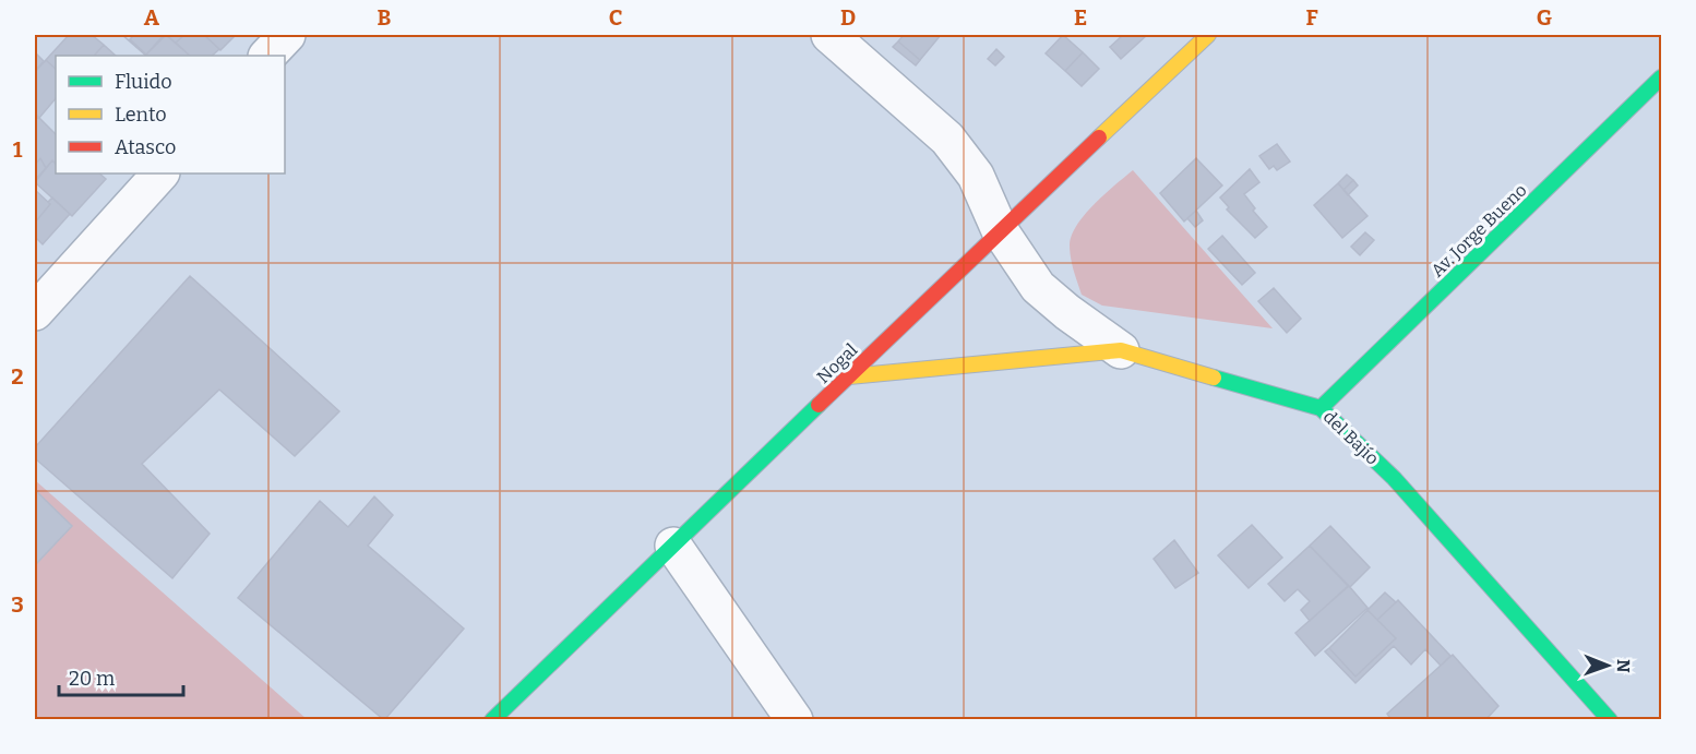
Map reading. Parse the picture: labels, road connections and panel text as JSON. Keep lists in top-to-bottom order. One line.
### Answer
{"streets":{"street":["Av. Jorge Bueno","Nogal","del Bajío"]},"crossings":[["Av. Jorge Bueno","del Bajío"],["Nogal","del Bajío"]],"legend":["Fluido","Lento","Atasco"],"scale_bar":"20 m","north":"right","grid":{"columns":["A","B","C","D","E","F","G"],"rows":["1","2","3"]}}
